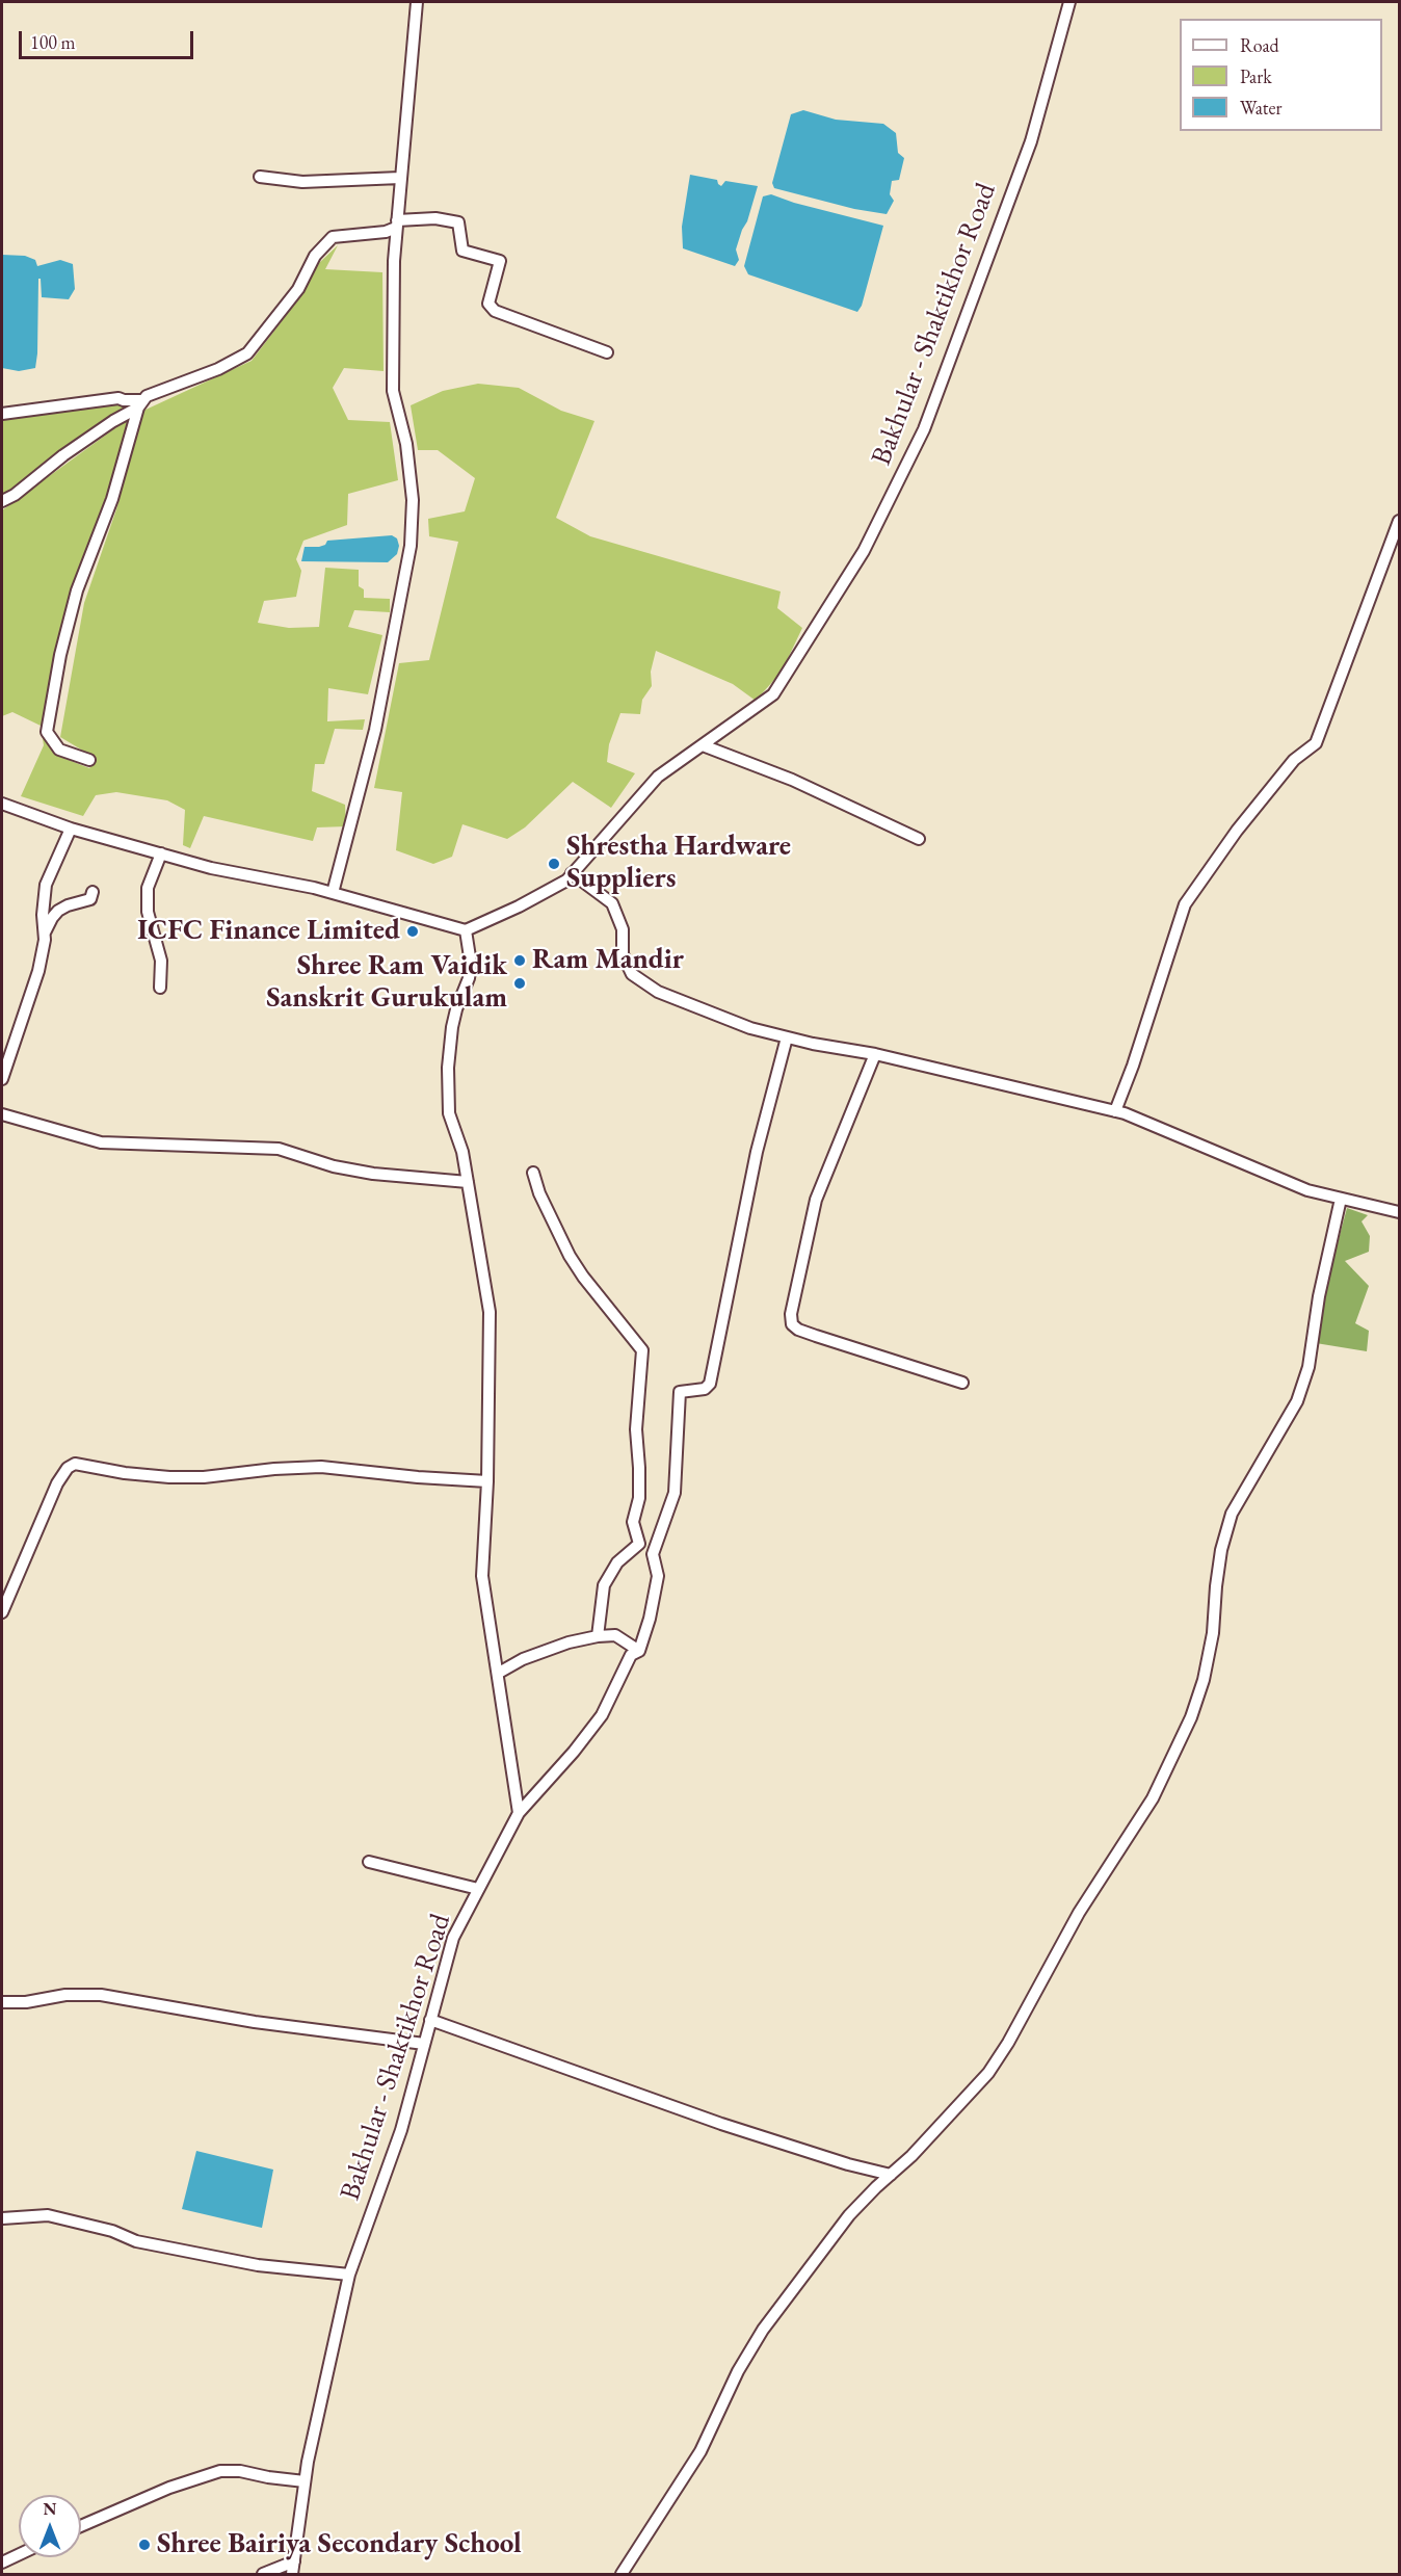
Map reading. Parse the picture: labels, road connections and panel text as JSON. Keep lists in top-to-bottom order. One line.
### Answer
{"streets":{"street":["Bakhular - Shaktikhor Road"]},"places":["Shrestha Hardware Suppliers","ICFC Finance Limited","Ram Mandir","Shree Ram Vaidik Sanskrit Gurukulam","Shree Bairiya Secondary School"],"legend":["Road","Park","Water"],"scale_bar":"100 m","north":"top"}
